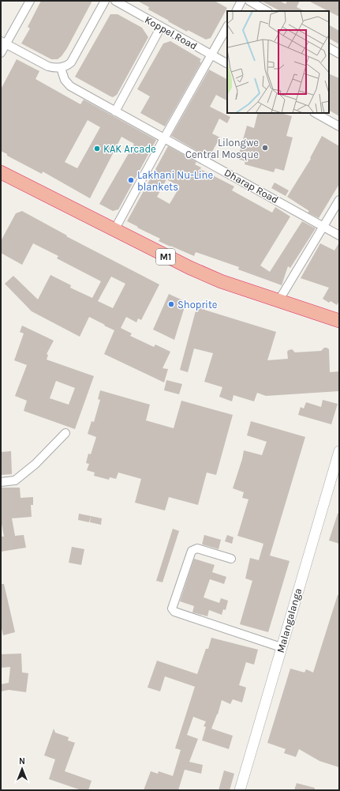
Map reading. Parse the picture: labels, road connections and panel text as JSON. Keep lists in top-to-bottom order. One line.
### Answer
{"streets":{"highway":["M1"],"street":["Koppel Road","Dharap Road","Malangalanga"]},"places":["Lilongwe Central Mosque","KAK Arcade","Lakhani Nu-Line blankets","Shoprite"],"north":"top"}
